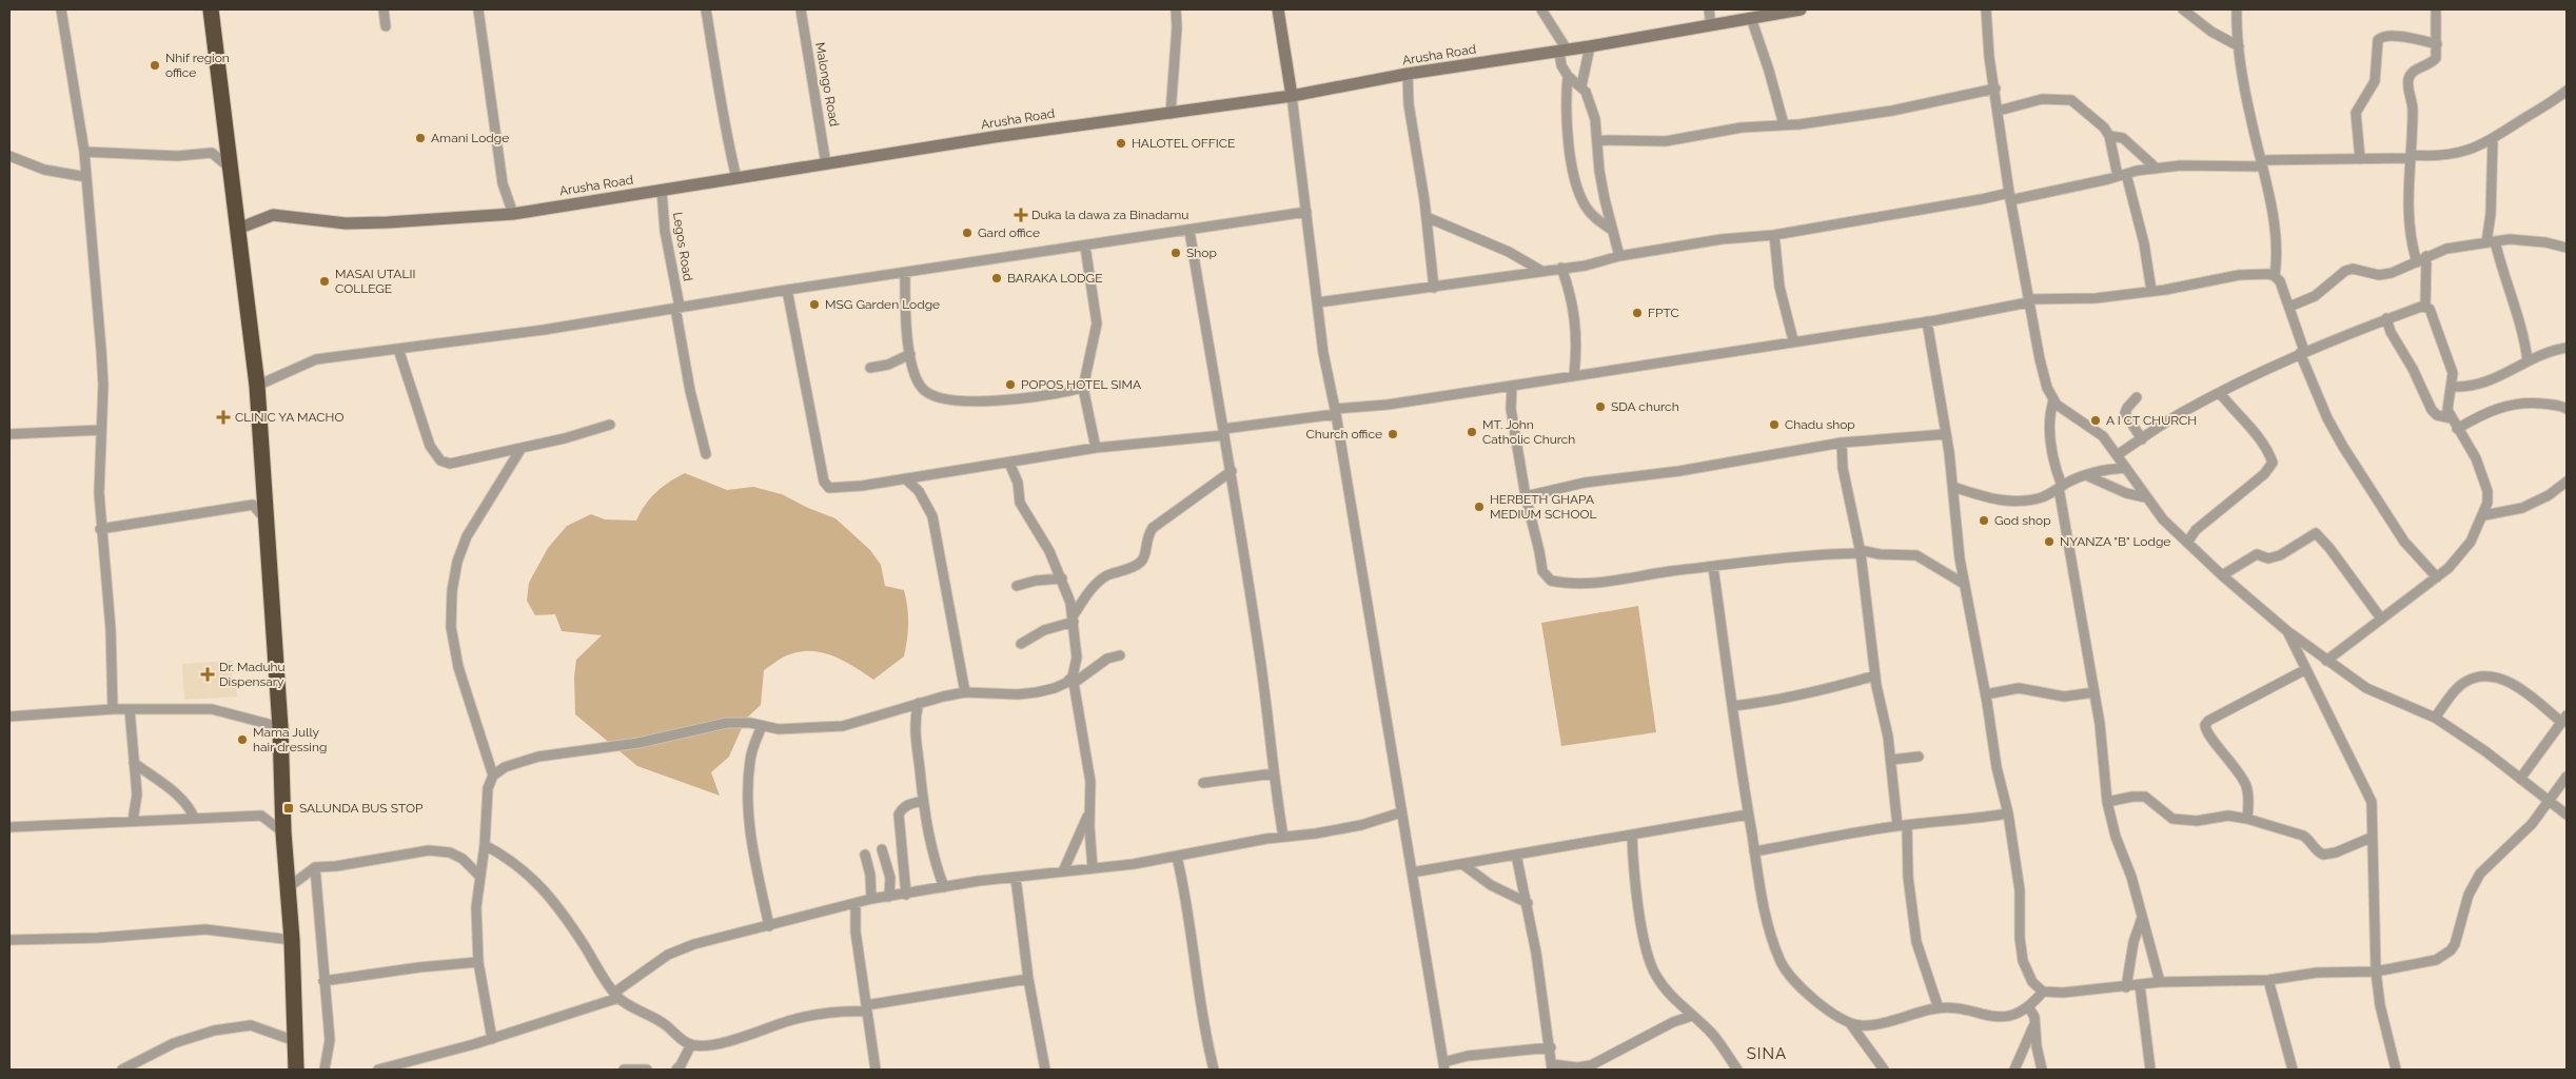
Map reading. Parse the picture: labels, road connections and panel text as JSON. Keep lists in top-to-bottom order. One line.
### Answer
{"streets":{"main road":["Arusha Road"],"street":["Malongo Road","Legos Road"]},"crossings":[["Arusha Road","Malongo Road"],["Arusha Road","Legos Road"]],"districts":["SINA"],"places":{"other":["Nhif region office","Amani Lodge","HALOTEL OFFICE","Gard office","Shop","BARAKA LODGE","MASAI UTALII COLLEGE","MSG Garden Lodge","FPTC","POPOS HOTEL SIMA","SDA church","A I CT CHURCH","Chadu shop","MT. John Catholic Church","Church office","HERBETH GHAPA MEDIUM SCHOOL","God shop","NYANZA \"B\" Lodge","Mama Jully hair dressing"],"health":["Duka la dawa za Binadamu","CLINIC YA MACHO","Dr. Maduhu Dispensary"],"transit":["SALUNDA BUS STOP"]}}
